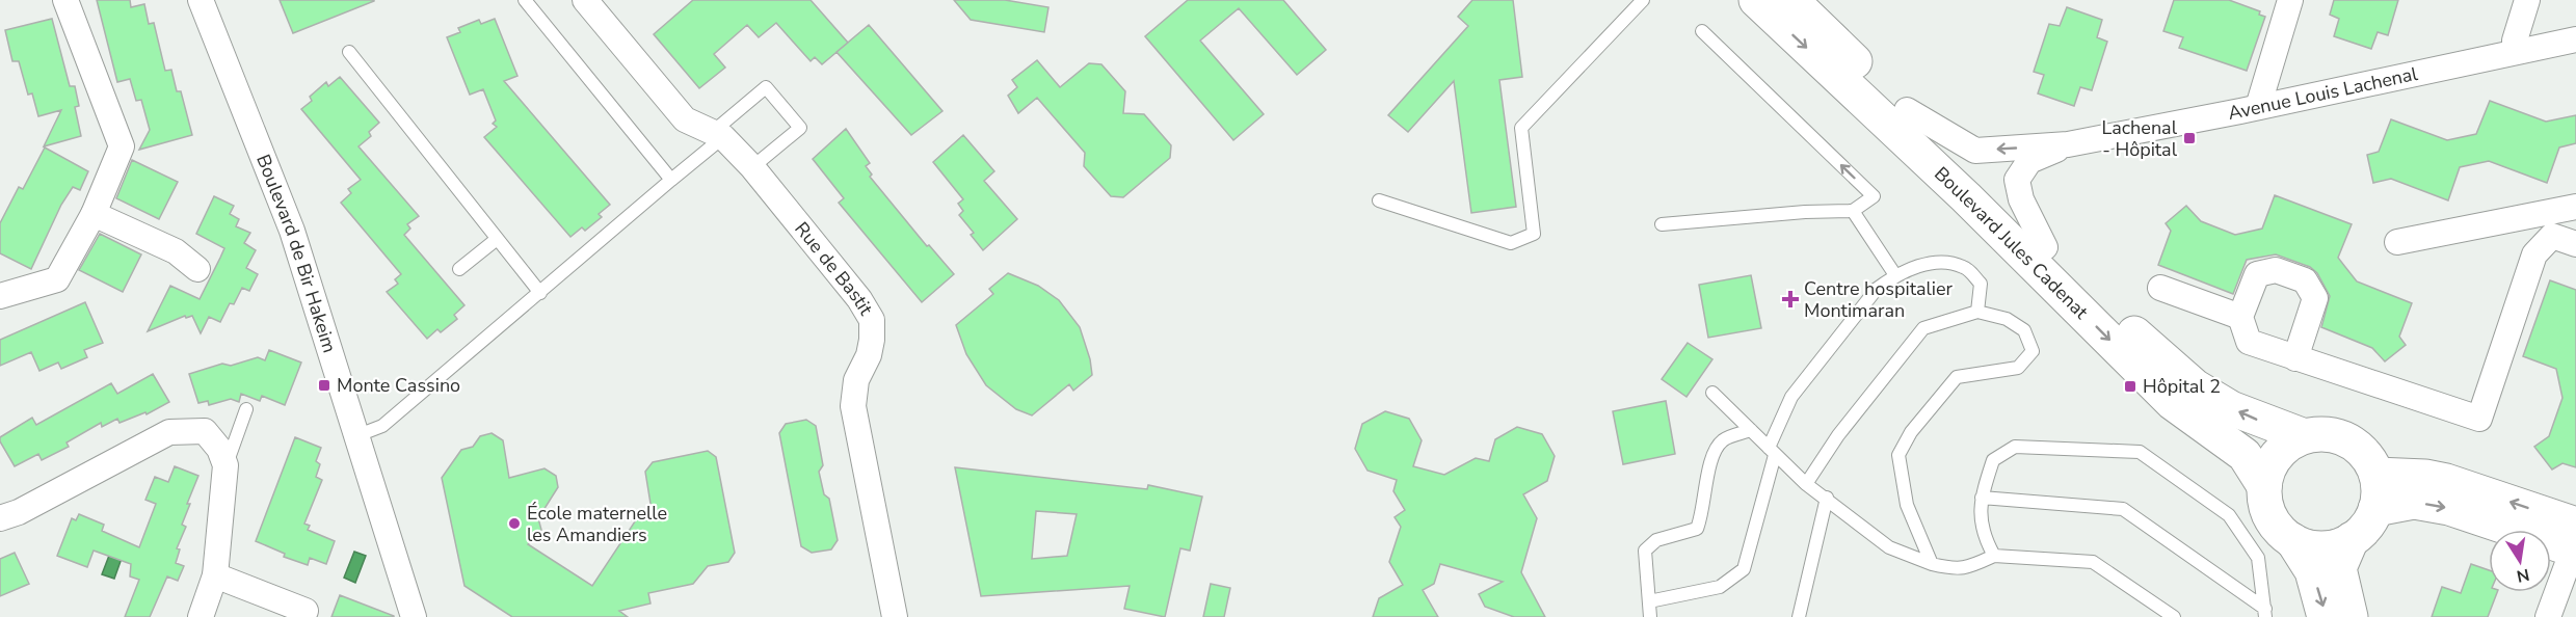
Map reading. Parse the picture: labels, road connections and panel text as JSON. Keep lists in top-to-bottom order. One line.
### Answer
{"streets":{"street":["Avenue Louis Lachenal","Boulevard Jules Cadenat","Boulevard de Bir Hakeim","Rue de Bastit"]},"crossings":[["Avenue Louis Lachenal","Boulevard Jules Cadenat"]],"places":{"transit":["Lachenal - Hôpital","Monte Cassino","Hôpital 2"],"health":["Centre hospitalier Montimaran"],"other":["École maternelle les Amandiers"]},"north":"bottom"}
